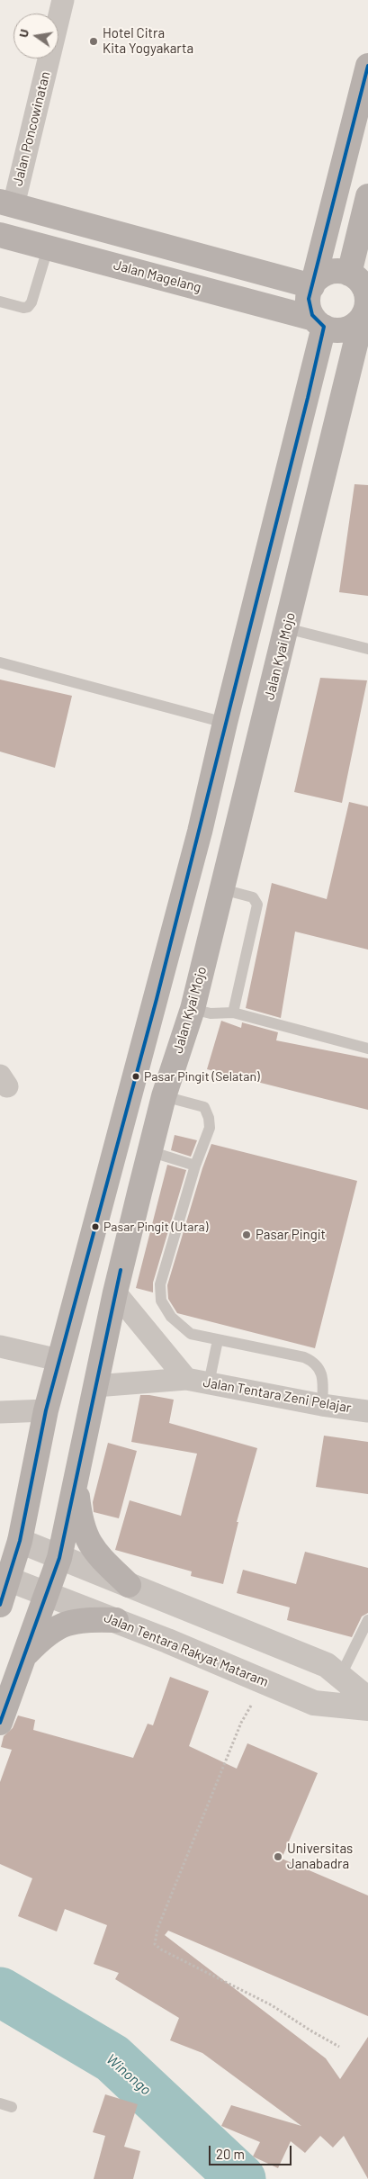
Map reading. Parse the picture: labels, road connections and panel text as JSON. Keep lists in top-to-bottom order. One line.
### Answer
{"streets":{"main road":["Jalan Magelang","Jalan Kyai Mojo"],"street":["Jalan Poncowinatan","Jalan Tentara Zeni Pelajar","Jalan Tentara Rakyat Mataram"]},"crossings":[["Jalan Magelang","Jalan Kyai Mojo"],["Jalan Kyai Mojo","Jalan Tentara Zeni Pelajar"],["Jalan Kyai Mojo","Jalan Tentara Rakyat Mataram"]],"water":["Winongo"],"places":["Hotel Citra Kita Yogyakarta","Pasar Pingit (Selatan)","Pasar Pingit (Utara)","Pasar Pingit","Universitas Janabadra"],"scale_bar":"20 m","north":"left"}
